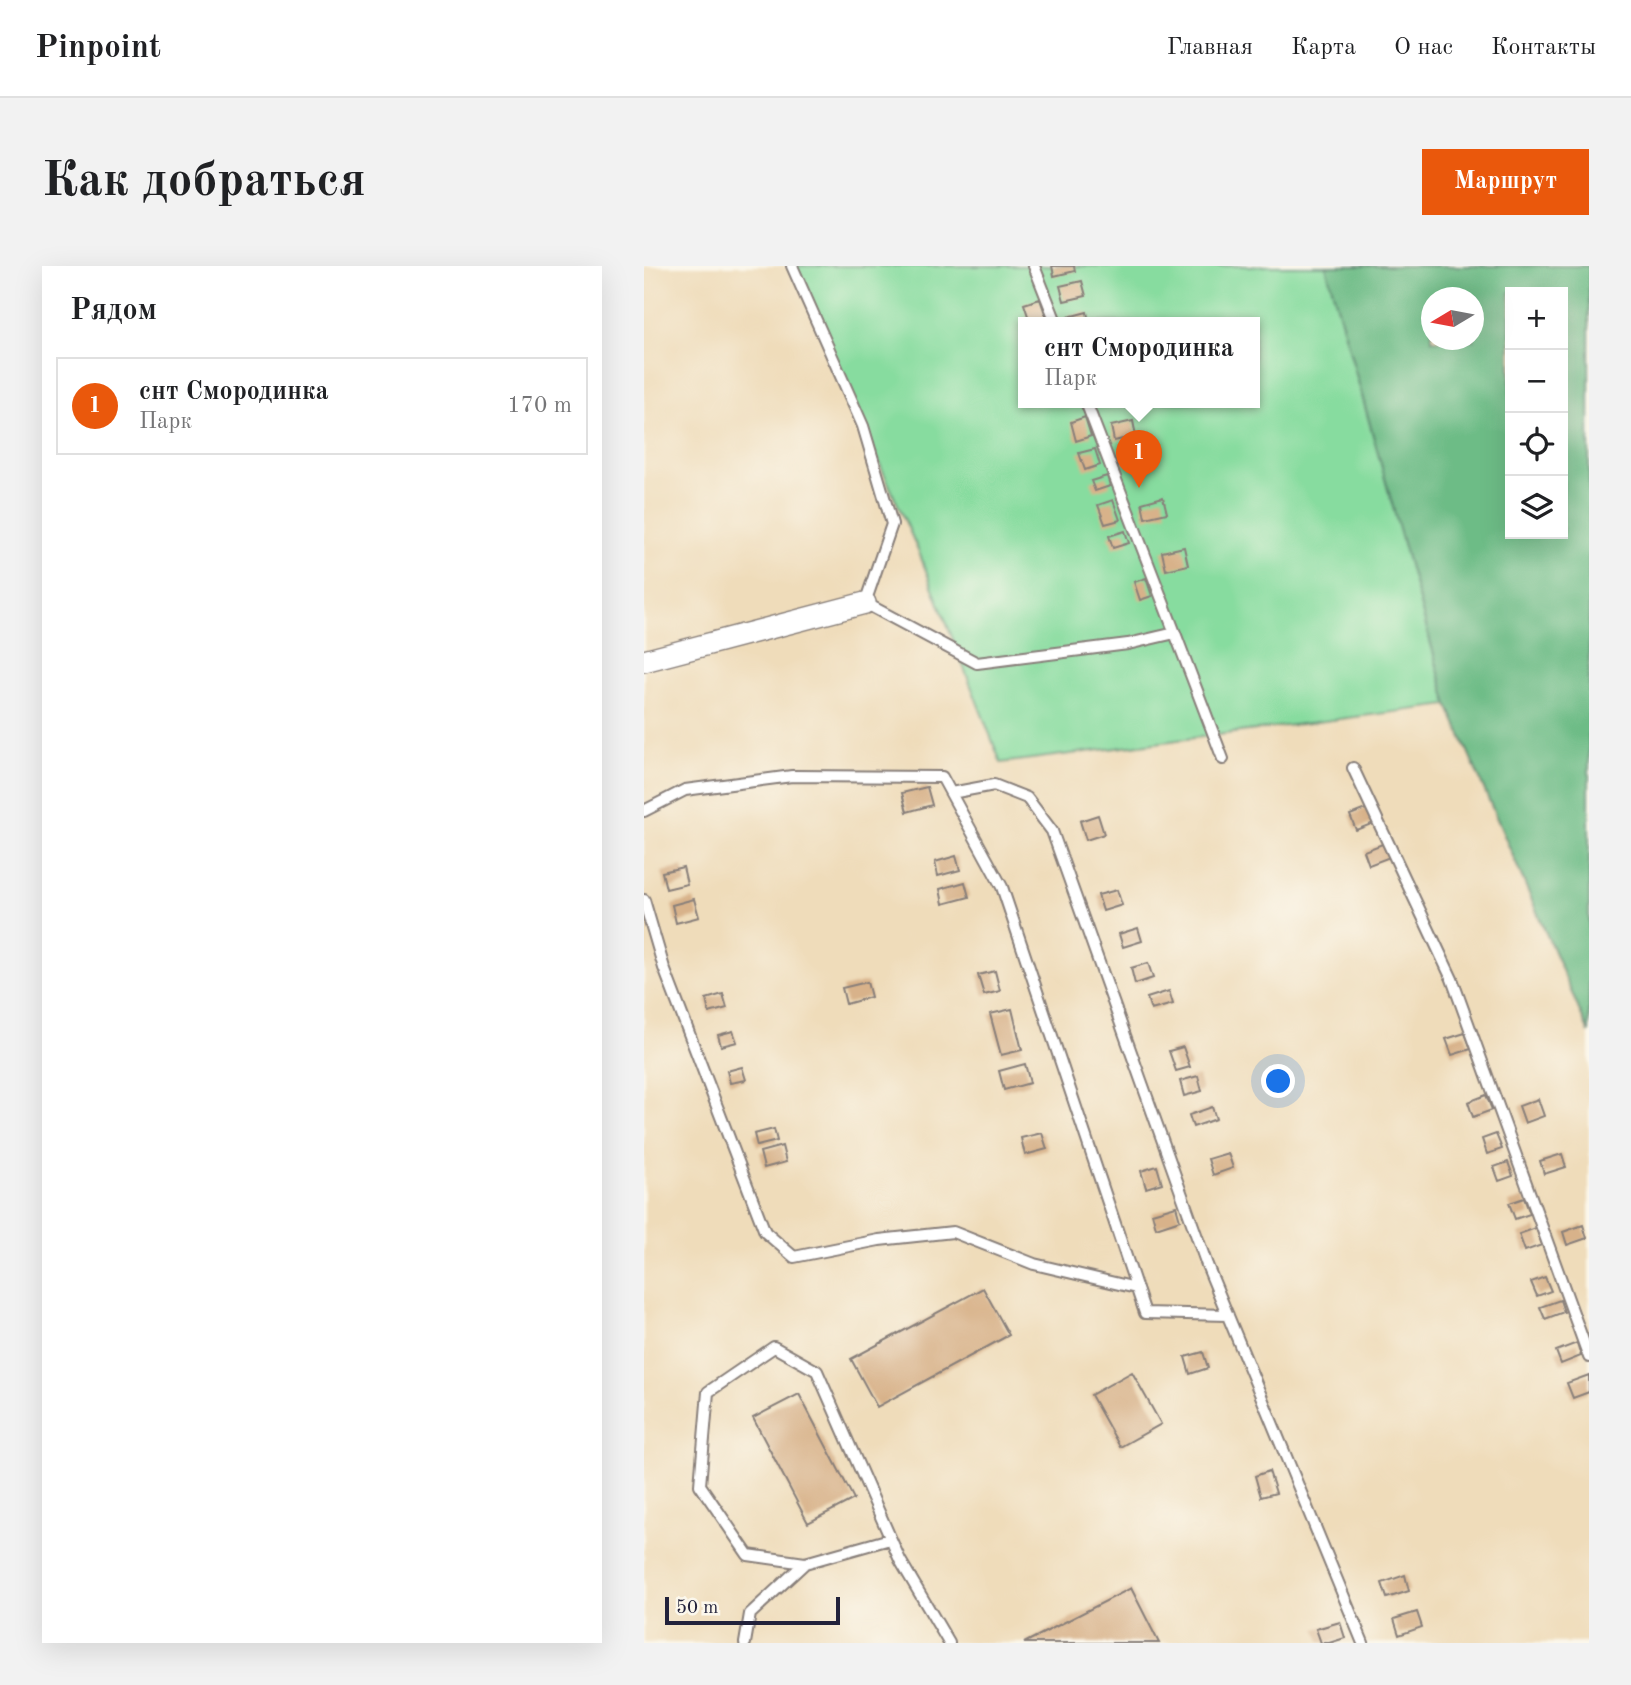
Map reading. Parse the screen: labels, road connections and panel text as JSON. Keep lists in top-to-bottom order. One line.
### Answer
{"scale_bar":"50 m","north":"left","page":{"header":"Pinpoint","nav":["Главная","Карта","О нас","Контакты"],"buttons":"Маршрут","title":"Как добраться","heading":"Рядом","map_buttons":["+","−"],"popup":["снт Смородинка","Парк"],"list":[{"mark":"1","name":"снт Смородинка","note":"Парк","value":"170 m"}],"pins":"1","scale":"50 m"}}
